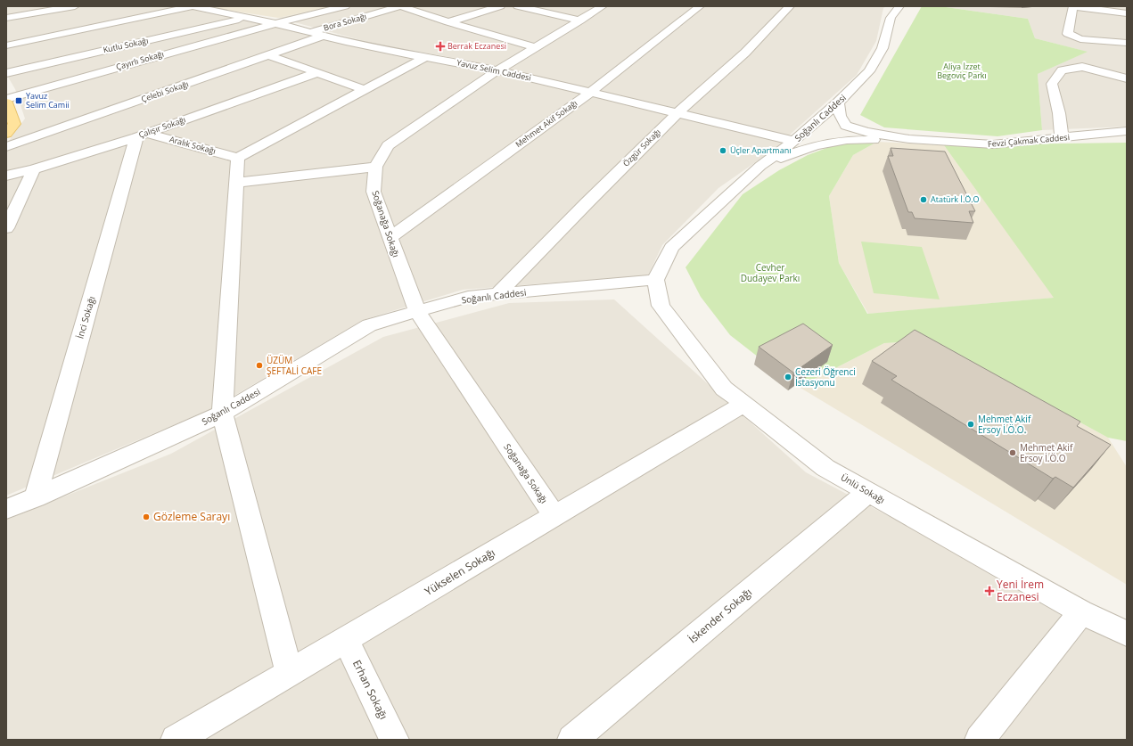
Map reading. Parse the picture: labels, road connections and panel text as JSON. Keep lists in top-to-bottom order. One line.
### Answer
{"streets":{"street":["Bora Sokağı","Kutlu Sokağı","Çayırlı Sokağı","Yavuz Selim Caddesi","Çelebi Sokağı","Soğanlı Caddesi","Mehmet Akif Sokağı","Çalışır Sokağı","Fevzi Çakmak Caddesi","Aralık Sokağı","Özgür Sokağı","Soğanağa Sokağı","İnci Sokağı","Ünlü Sokağı","Yükselen Sokağı","İskender Sokağı","Erhan Sokağı"]},"crossings":[["Bora Sokağı","Yavuz Selim Caddesi"],["Kutlu Sokağı","Yavuz Selim Caddesi"],["Çayırlı Sokağı","Yavuz Selim Caddesi"],["Yavuz Selim Caddesi","Çelebi Sokağı"],["Yavuz Selim Caddesi","Soğanlı Caddesi"],["Yavuz Selim Caddesi","Mehmet Akif Sokağı"],["Yavuz Selim Caddesi","Özgür Sokağı"],["Yavuz Selim Caddesi","Soğanağa Sokağı"],["Soğanlı Caddesi","Özgür Sokağı"],["Soğanlı Caddesi","Soğanağa Sokağı"],["Soğanlı Caddesi","İnci Sokağı"],["Soğanlı Caddesi","Ünlü Sokağı"],["Mehmet Akif Sokağı","Soğanağa Sokağı"],["Çalışır Sokağı","Aralık Sokağı"],["Çalışır Sokağı","İnci Sokağı"],["Aralık Sokağı","İnci Sokağı"],["Soğanağa Sokağı","Yükselen Sokağı"],["Ünlü Sokağı","Yükselen Sokağı"],["Ünlü Sokağı","İskender Sokağı"],["Yükselen Sokağı","Erhan Sokağı"]],"parks":["Aliya İzzet Begoviç Parkı","Cevher Dudayev Parkı"],"places":{"health":["Berrak Eczanesi","Yeni İrem Eczanesi"],"transit":["Yavuz Selim Camii"],"other":["Üçler Apartmanı","Atatürk İ.Ö.O","ÜZÜM ŞEFTALİ CAFE","Cezeri Öğrenci İstasyonu","Mehmet Akif Ersoy İ.Ö.O.","Mehmet Akif Ersoy İ.Ö.O","Gözleme Sarayı"]}}
